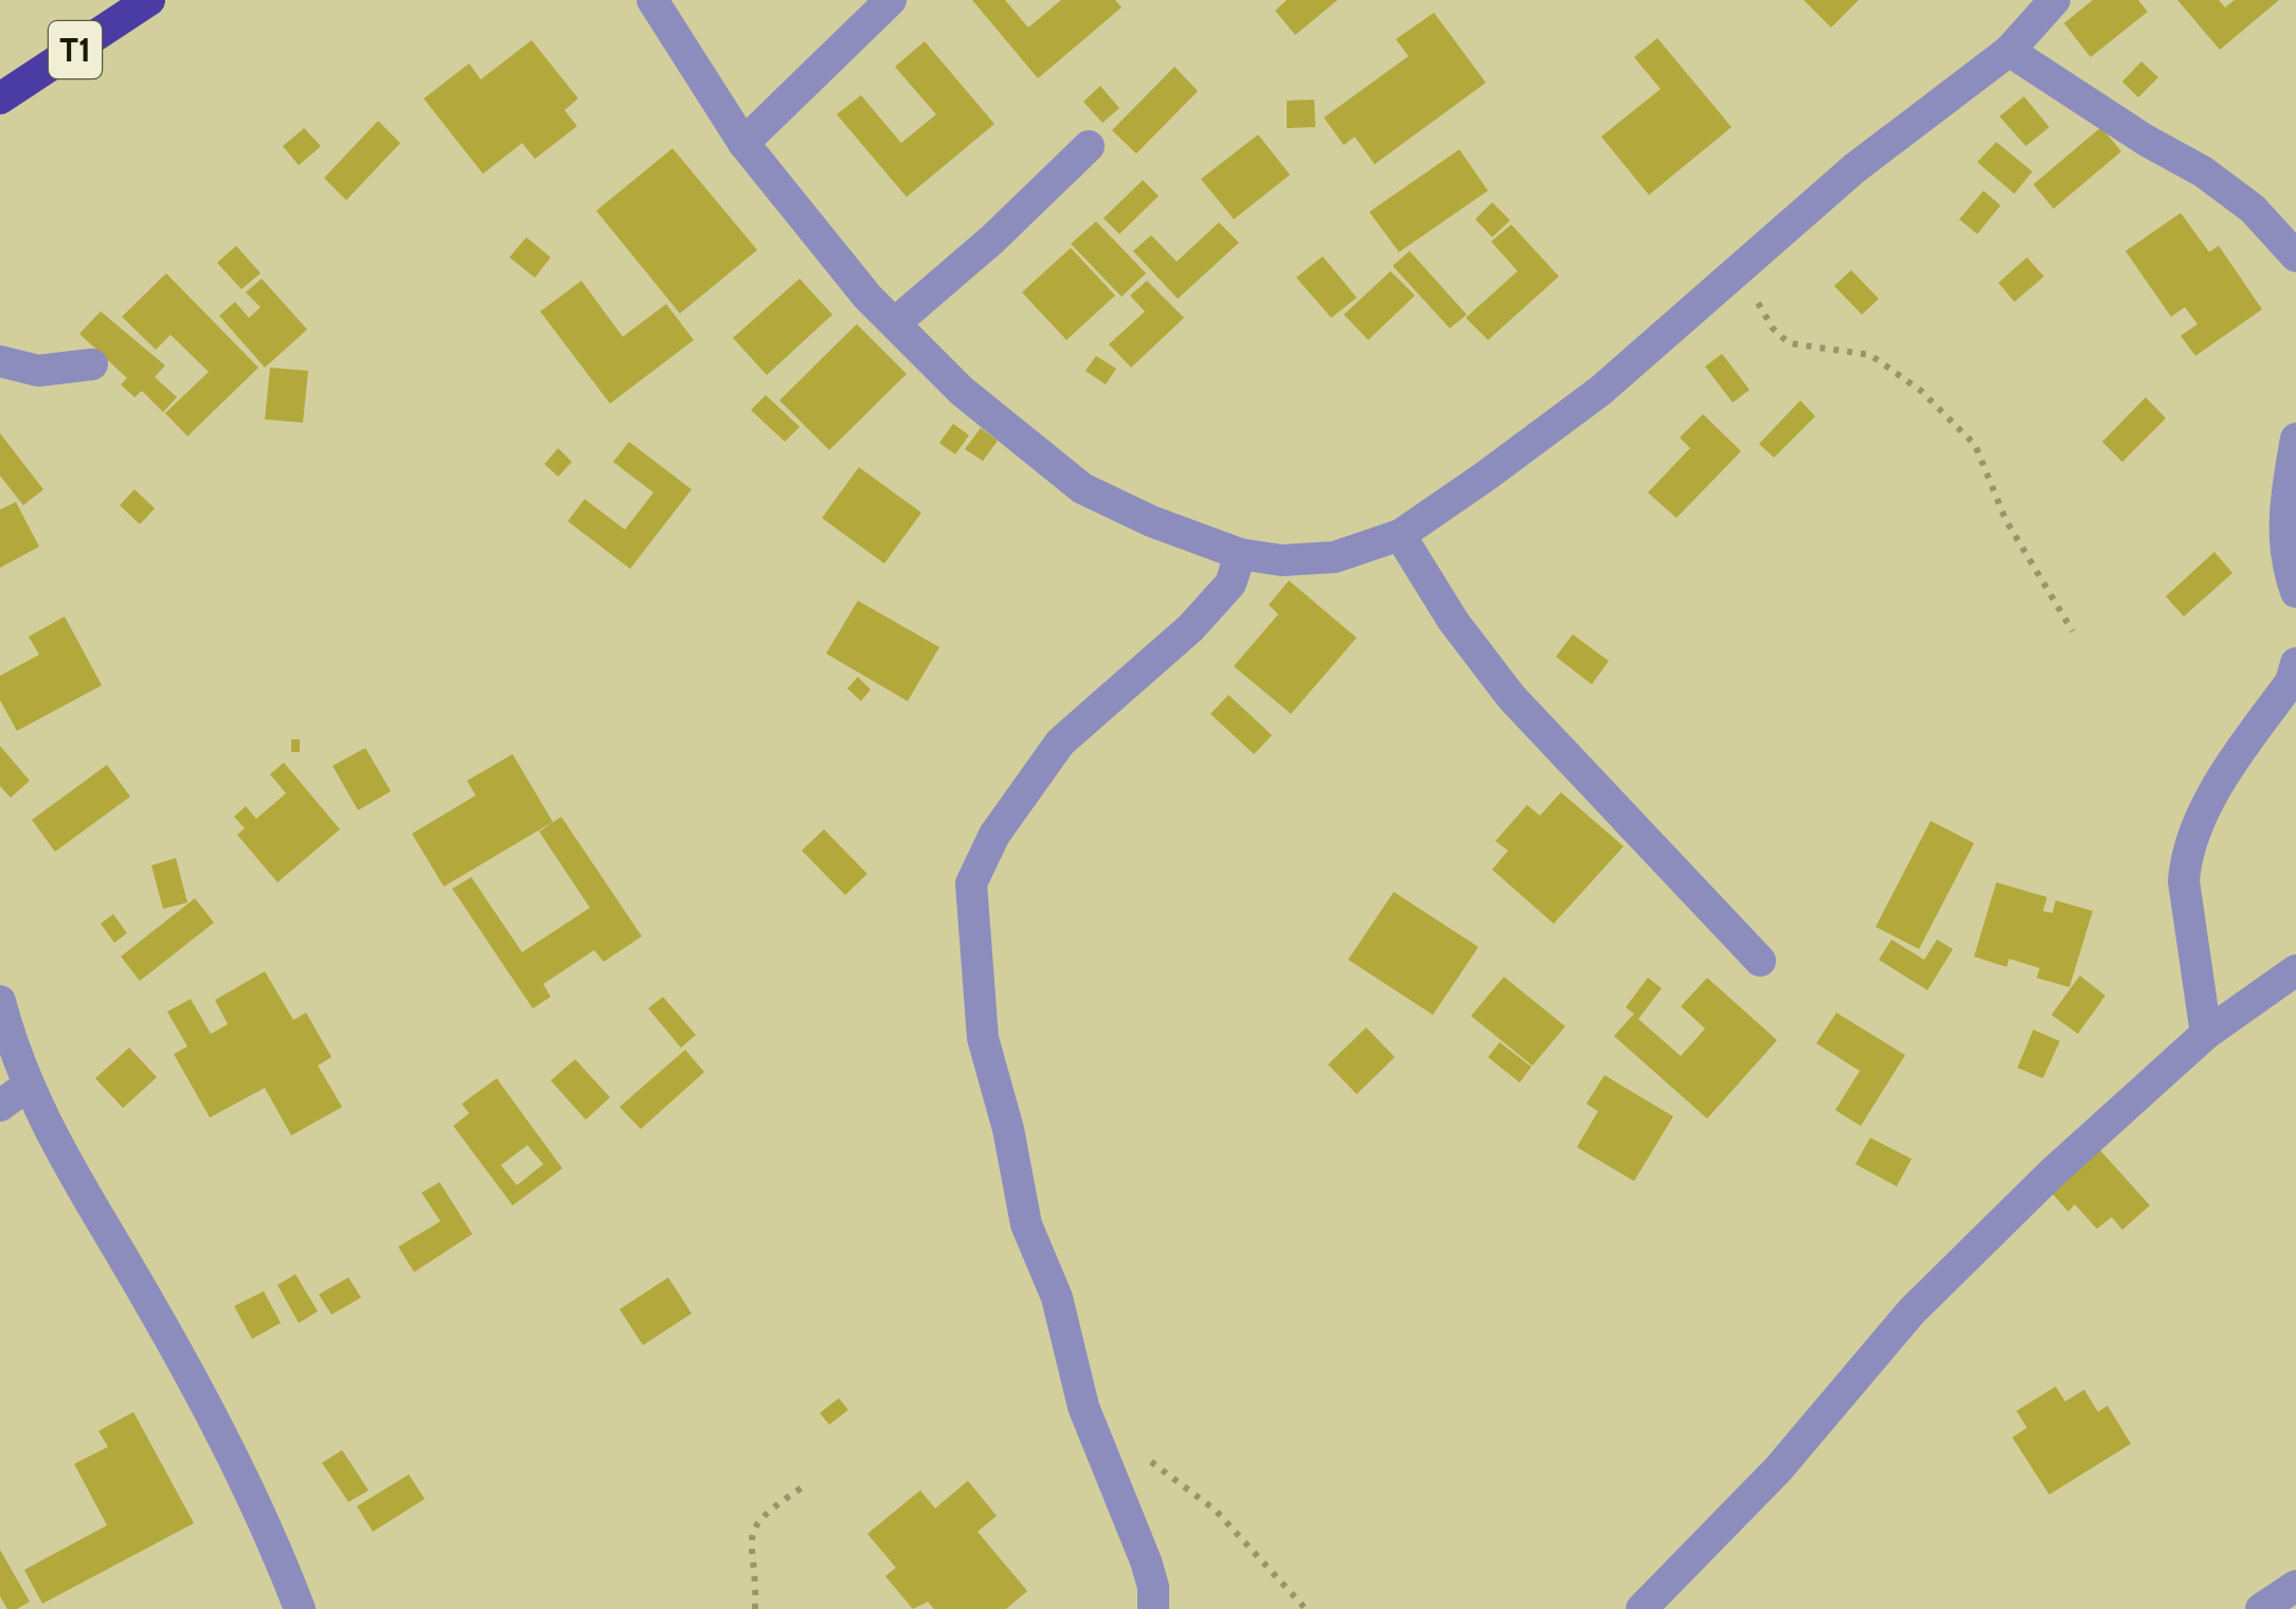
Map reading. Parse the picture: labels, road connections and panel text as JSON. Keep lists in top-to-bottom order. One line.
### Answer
{"streets":{"highway":["T1"]}}
